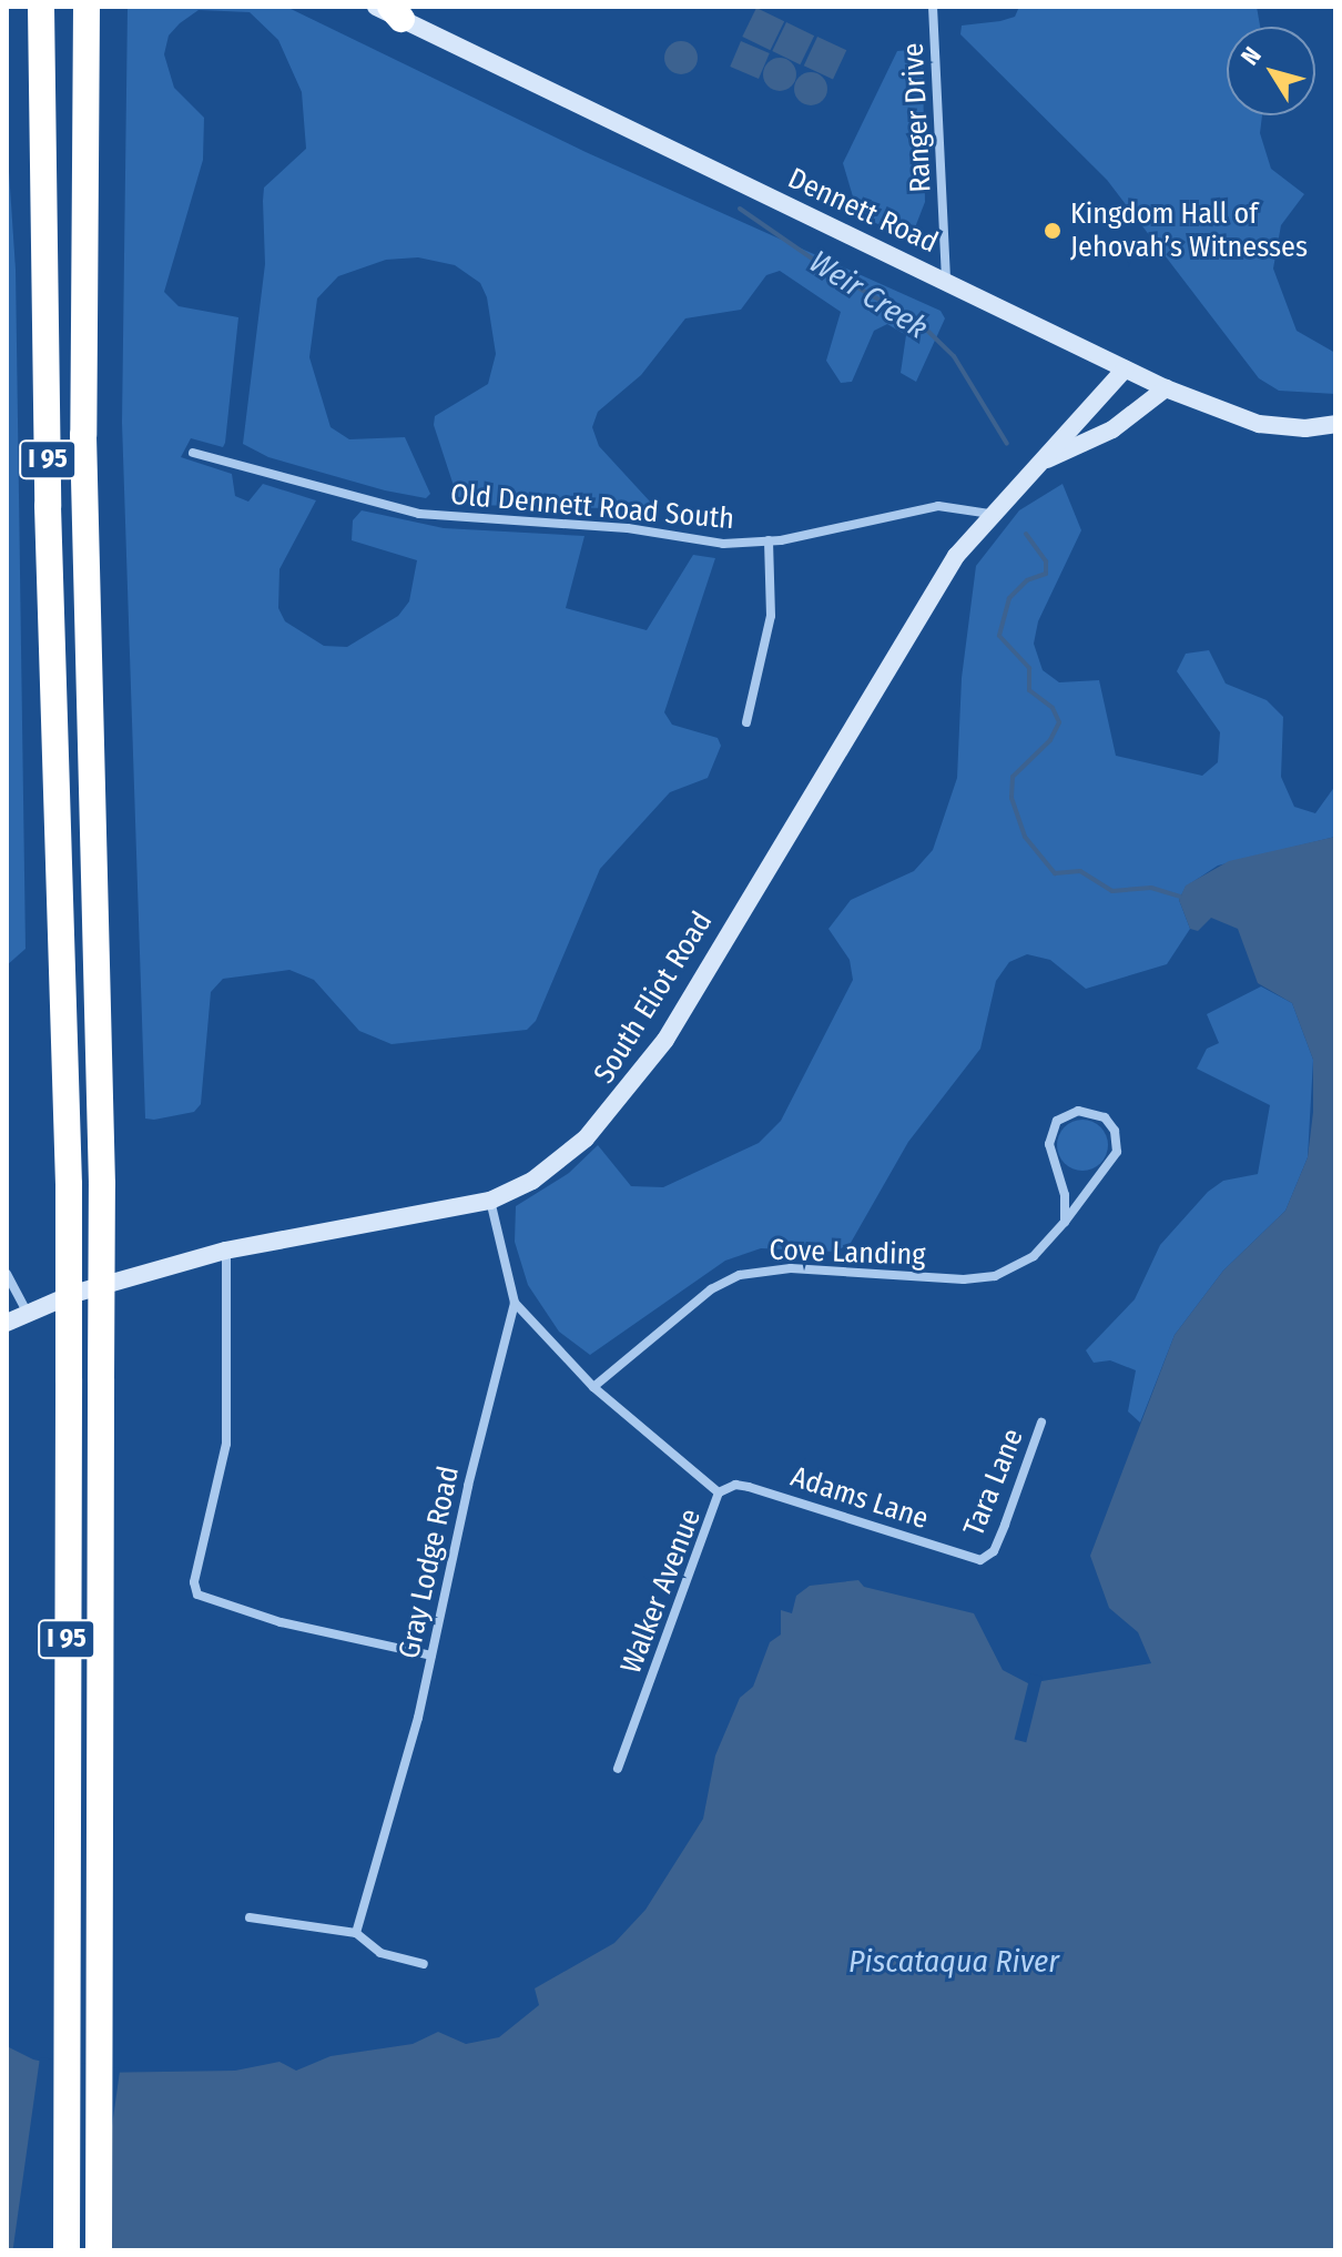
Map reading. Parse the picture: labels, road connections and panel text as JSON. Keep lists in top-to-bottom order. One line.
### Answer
{"streets":{"highway":["I 95"],"main road":["Dennett Road","South Eliot Road"],"street":["Ranger Drive","Old Dennett Road South","Cove Landing","Tara Lane","Adams Lane","Gray Lodge Road","Walker Avenue"]},"crossings":[["Ranger Drive","Dennett Road"],["Dennett Road","South Eliot Road"],["Old Dennett Road South","South Eliot Road"],["South Eliot Road","Gray Lodge Road"],["Cove Landing","Walker Avenue"],["Tara Lane","Adams Lane"],["Adams Lane","Walker Avenue"],["Gray Lodge Road","Walker Avenue"]],"water":["Weir Creek","Piscataqua River"],"places":["Kingdom Hall of Jehovah’s Witnesses"],"north":"top left"}
